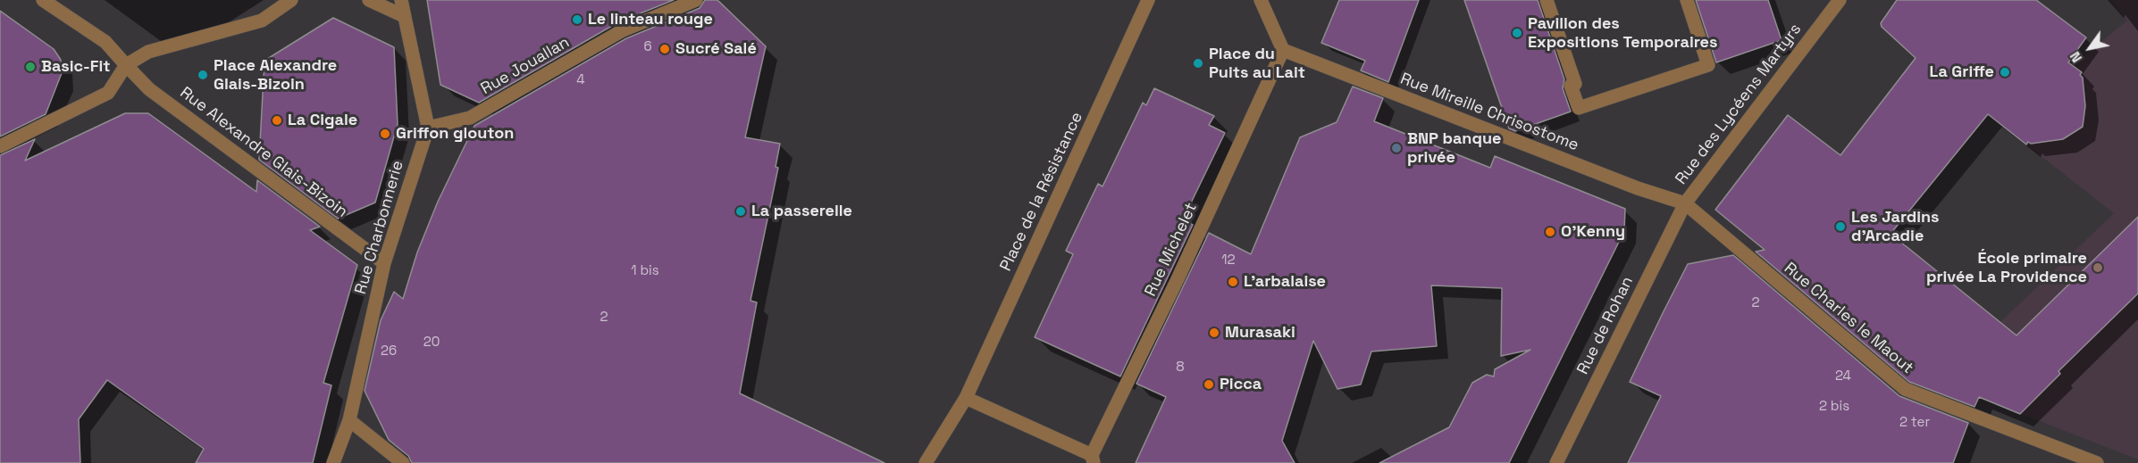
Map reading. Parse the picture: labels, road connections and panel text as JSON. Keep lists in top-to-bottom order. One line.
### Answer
{"streets":{"street":["Rue Jouallan","Rue des Lycéens Martyrs","Rue Mireille Chrisostome","Rue Alexandre Glais-Bizoin","Place de la Résistance","Rue Charbonnerie","Rue Michelet","Rue Charles le Maout","Rue de Rohan"]},"crossings":[["Rue Jouallan","Rue Charbonnerie"],["Rue des Lycéens Martyrs","Rue Mireille Chrisostome"],["Rue des Lycéens Martyrs","Rue Charles le Maout"],["Rue des Lycéens Martyrs","Rue de Rohan"],["Rue Mireille Chrisostome","Rue Michelet"],["Rue Mireille Chrisostome","Rue Charles le Maout"],["Rue Mireille Chrisostome","Rue de Rohan"],["Rue Alexandre Glais-Bizoin","Rue Charbonnerie"],["Rue Charles le Maout","Rue de Rohan"]],"places":["Le linteau rouge","Pavillon des Expositions Temporaires","Sucré Salé","Place du Puits au Lait","Basic-Fit","La Griffe","Place Alexandre Glais-Bizoin","La Cigale","Griffon glouton","BNP banque privée","La passerelle","Les Jardins d'Arcadie","O'Kenny","École primaire privée La Providence","L'arbalaise","Murasaki","Picca"],"house_numbers":["6","4","12","1 bis","2","2","20","26","8","24","2 bis","2 ter"],"north":"bottom left"}
